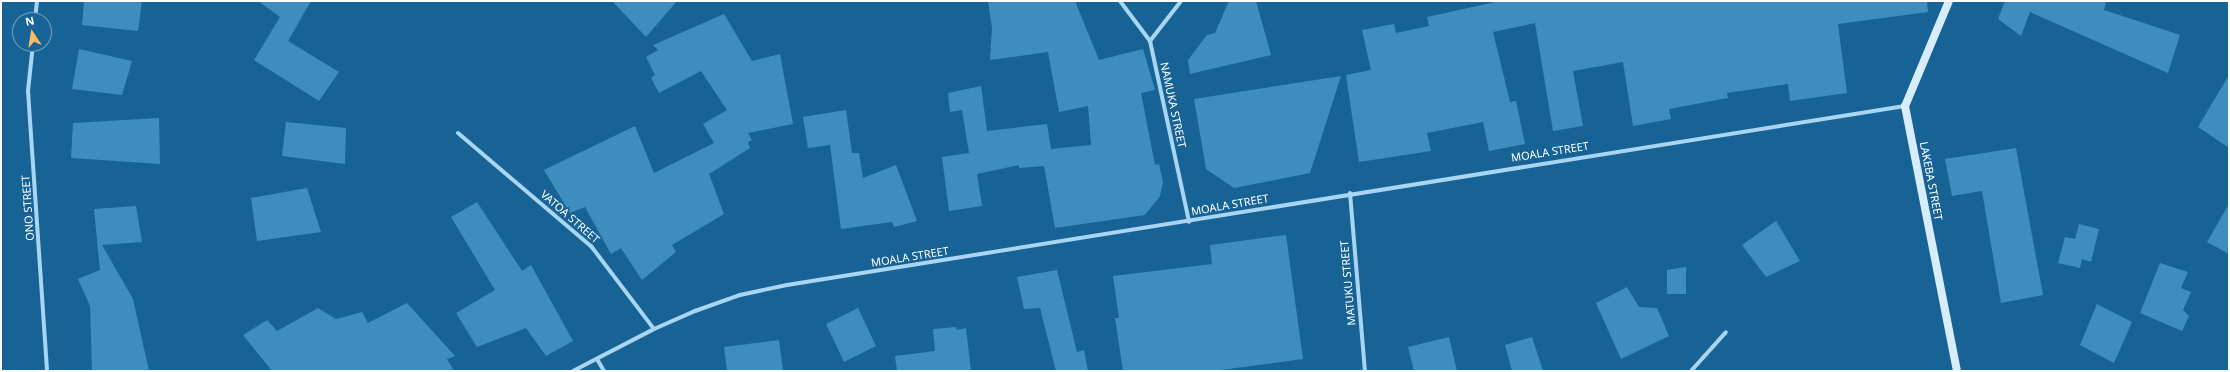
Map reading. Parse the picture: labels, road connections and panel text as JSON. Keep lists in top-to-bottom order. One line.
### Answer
{"streets":{"main road":["LAKEBA STREET"],"street":["NAMUKA STREET","MOALA STREET","ONO STREET","VATOA STREET","MATUKU STREET"]},"crossings":[["NAMUKA STREET","MOALA STREET"],["MOALA STREET","LAKEBA STREET"],["MOALA STREET","VATOA STREET"],["MOALA STREET","MATUKU STREET"]],"north":"top"}
